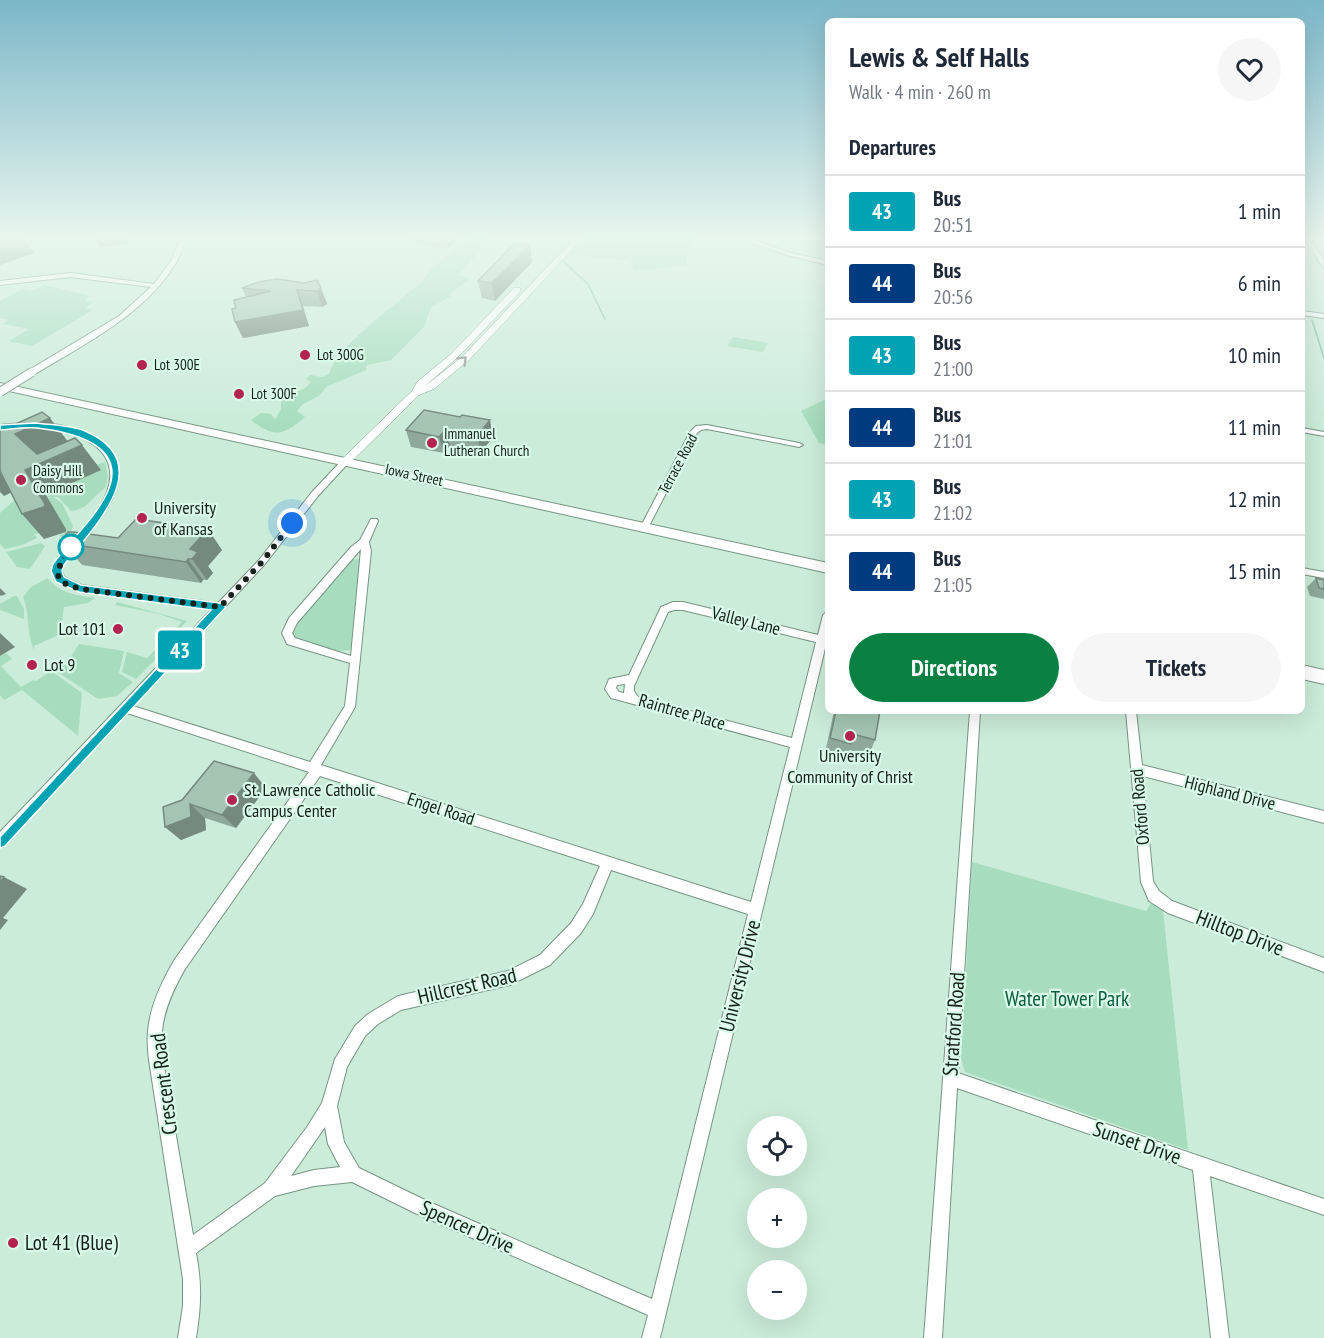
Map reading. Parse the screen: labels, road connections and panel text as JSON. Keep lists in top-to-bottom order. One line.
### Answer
{"streets":{"highway":["Iowa Street"],"street":["Terrace Road","Valley Lane","Raintree Place","Highland Drive","Oxford Road","Engel Road","Hilltop Drive","University Drive","Hillcrest Road","Stratford Road","Crescent Road","Sunset Drive","Spencer Drive"]},"crossings":[["Terrace Road","Iowa Street"],["Valley Lane","Raintree Place"],["Valley Lane","University Drive"],["Raintree Place","University Drive"],["Highland Drive","Oxford Road"],["Oxford Road","Hilltop Drive"],["Engel Road","University Drive"],["Engel Road","Hillcrest Road"],["Engel Road","Crescent Road"],["University Drive","Spencer Drive"],["Hillcrest Road","Crescent Road"],["Hillcrest Road","Spencer Drive"],["Stratford Road","Sunset Drive"]],"parks":["Water Tower Park"],"places":["Lot 300G","Lot 300E","Lot 300F","Immanuel Lutheran Church","Daisy Hill Commons","University of Kansas","Lot 101","Lot 9","University Community of Christ","St. Lawrence Catholic Campus Center","Lot 41 (Blue)"],"lines":["bus line 43"],"page":{"on_map":"43","heading":[["Lewis & Self Halls","Walk · 4 min · 260 m"],"Departures"],"list":[{"mark":"43","name":"Bus","note":"20:51","value":"1 min"},{"mark":"44","name":"Bus","note":"20:56","value":"6 min"},{"mark":"43","name":"Bus","note":"21:00","value":"10 min"},{"mark":"44","name":"Bus","note":"21:01","value":"11 min"},{"mark":"43","name":"Bus","note":"21:02","value":"12 min"},{"mark":"44","name":"Bus","note":"21:05","value":"15 min"}],"buttons":["Directions","Tickets"],"map_buttons":["+","−"]}}
